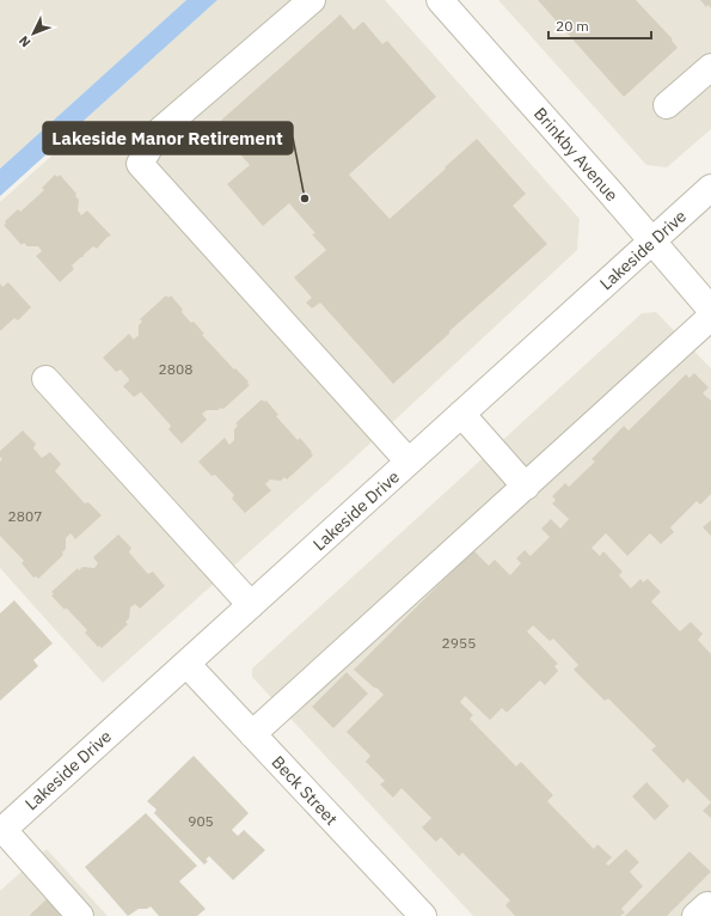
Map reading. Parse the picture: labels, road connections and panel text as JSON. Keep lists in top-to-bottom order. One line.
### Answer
{"streets":{"street":["Brinkby Avenue","Lakeside Drive","Beck Street"]},"crossings":[["Brinkby Avenue","Lakeside Drive"],["Lakeside Drive","Beck Street"]],"places":["Lakeside Manor Retirement"],"house_numbers":["2808","2807","2955","905"],"scale_bar":"20 m","north":"bottom left"}
